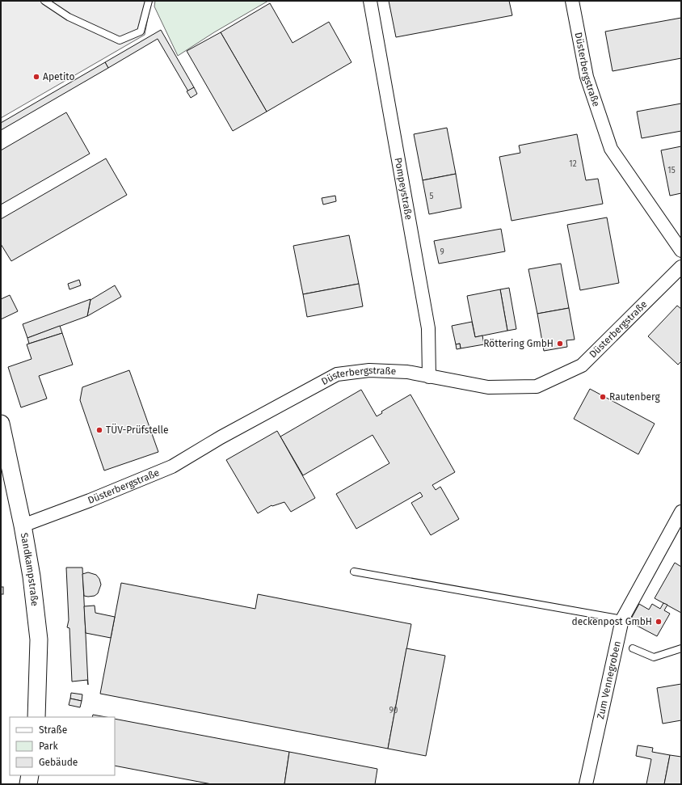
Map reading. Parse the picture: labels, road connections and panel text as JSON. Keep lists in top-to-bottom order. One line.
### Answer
{"streets":{"street":["Düsterbergstraße","Pompeystraße","Sandkampstraße","Zum Vennegroben"]},"crossings":[["Düsterbergstraße","Pompeystraße"],["Düsterbergstraße","Sandkampstraße"]],"places":["Apetito","Röttering GmbH","Rautenberg","TÜV-Prüfstelle","deckenpost GmbH"],"house_numbers":["12","15","5","9","90"],"legend":["Straße","Park","Gebäude"]}
